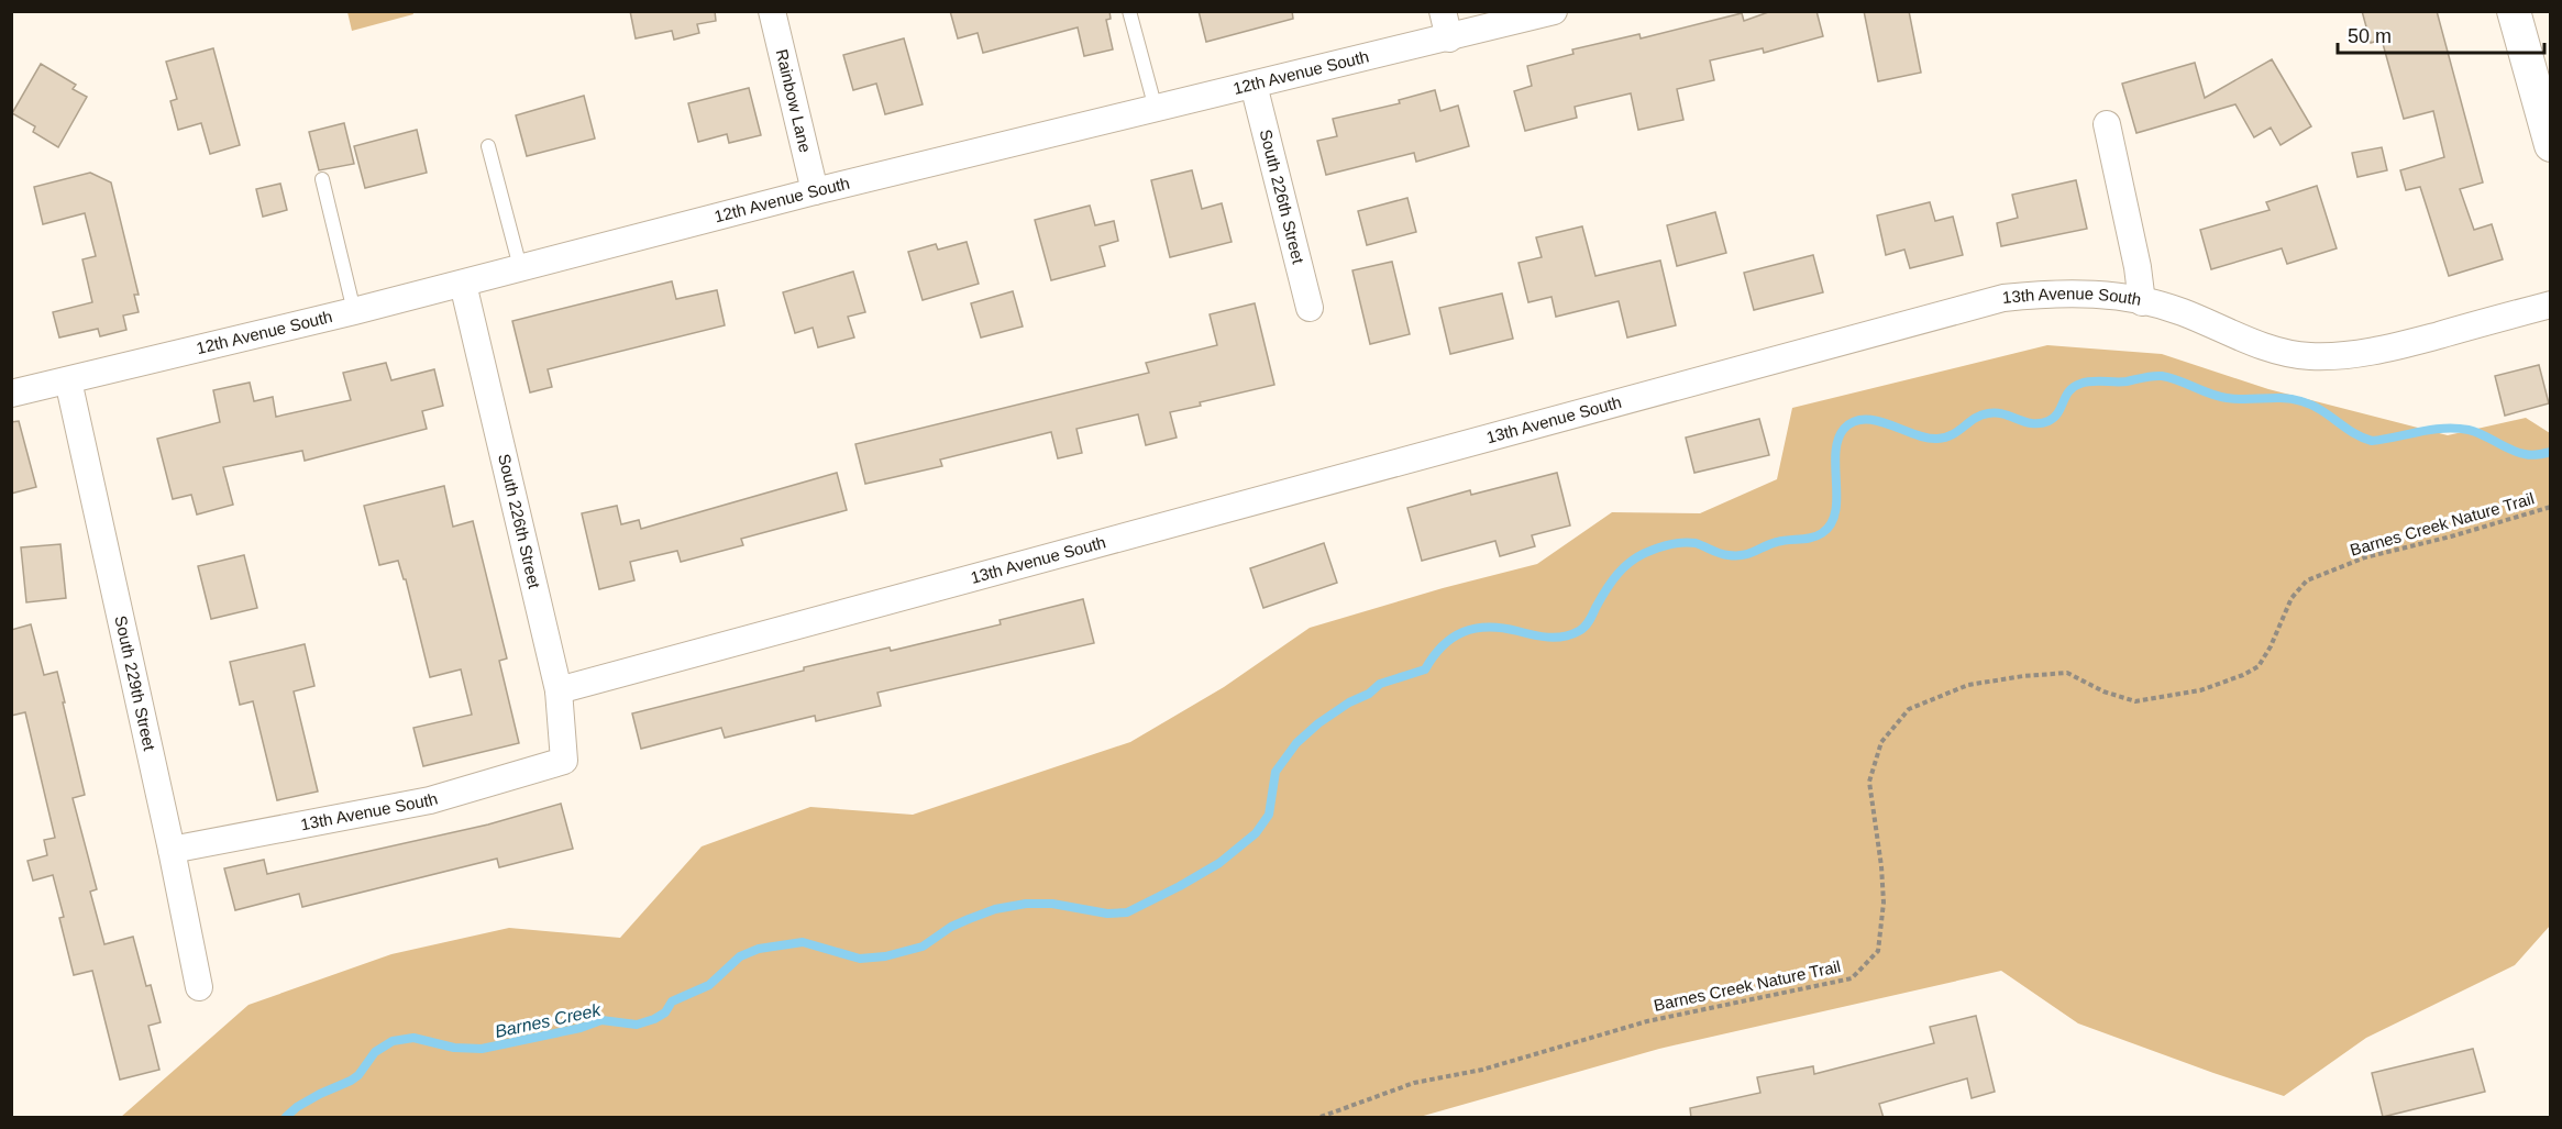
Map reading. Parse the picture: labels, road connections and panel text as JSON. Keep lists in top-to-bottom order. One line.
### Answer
{"streets":{"street":["12th Avenue South","Rainbow Lane","South 226th Street","13th Avenue South","South 229th Street"],"path":["Barnes Creek Nature Trail"]},"crossings":[["12th Avenue South","Rainbow Lane"],["12th Avenue South","South 226th Street"],["12th Avenue South","South 229th Street"],["South 226th Street","13th Avenue South"],["13th Avenue South","South 229th Street"]],"water":["Barnes Creek"],"scale_bar":"50 m"}
